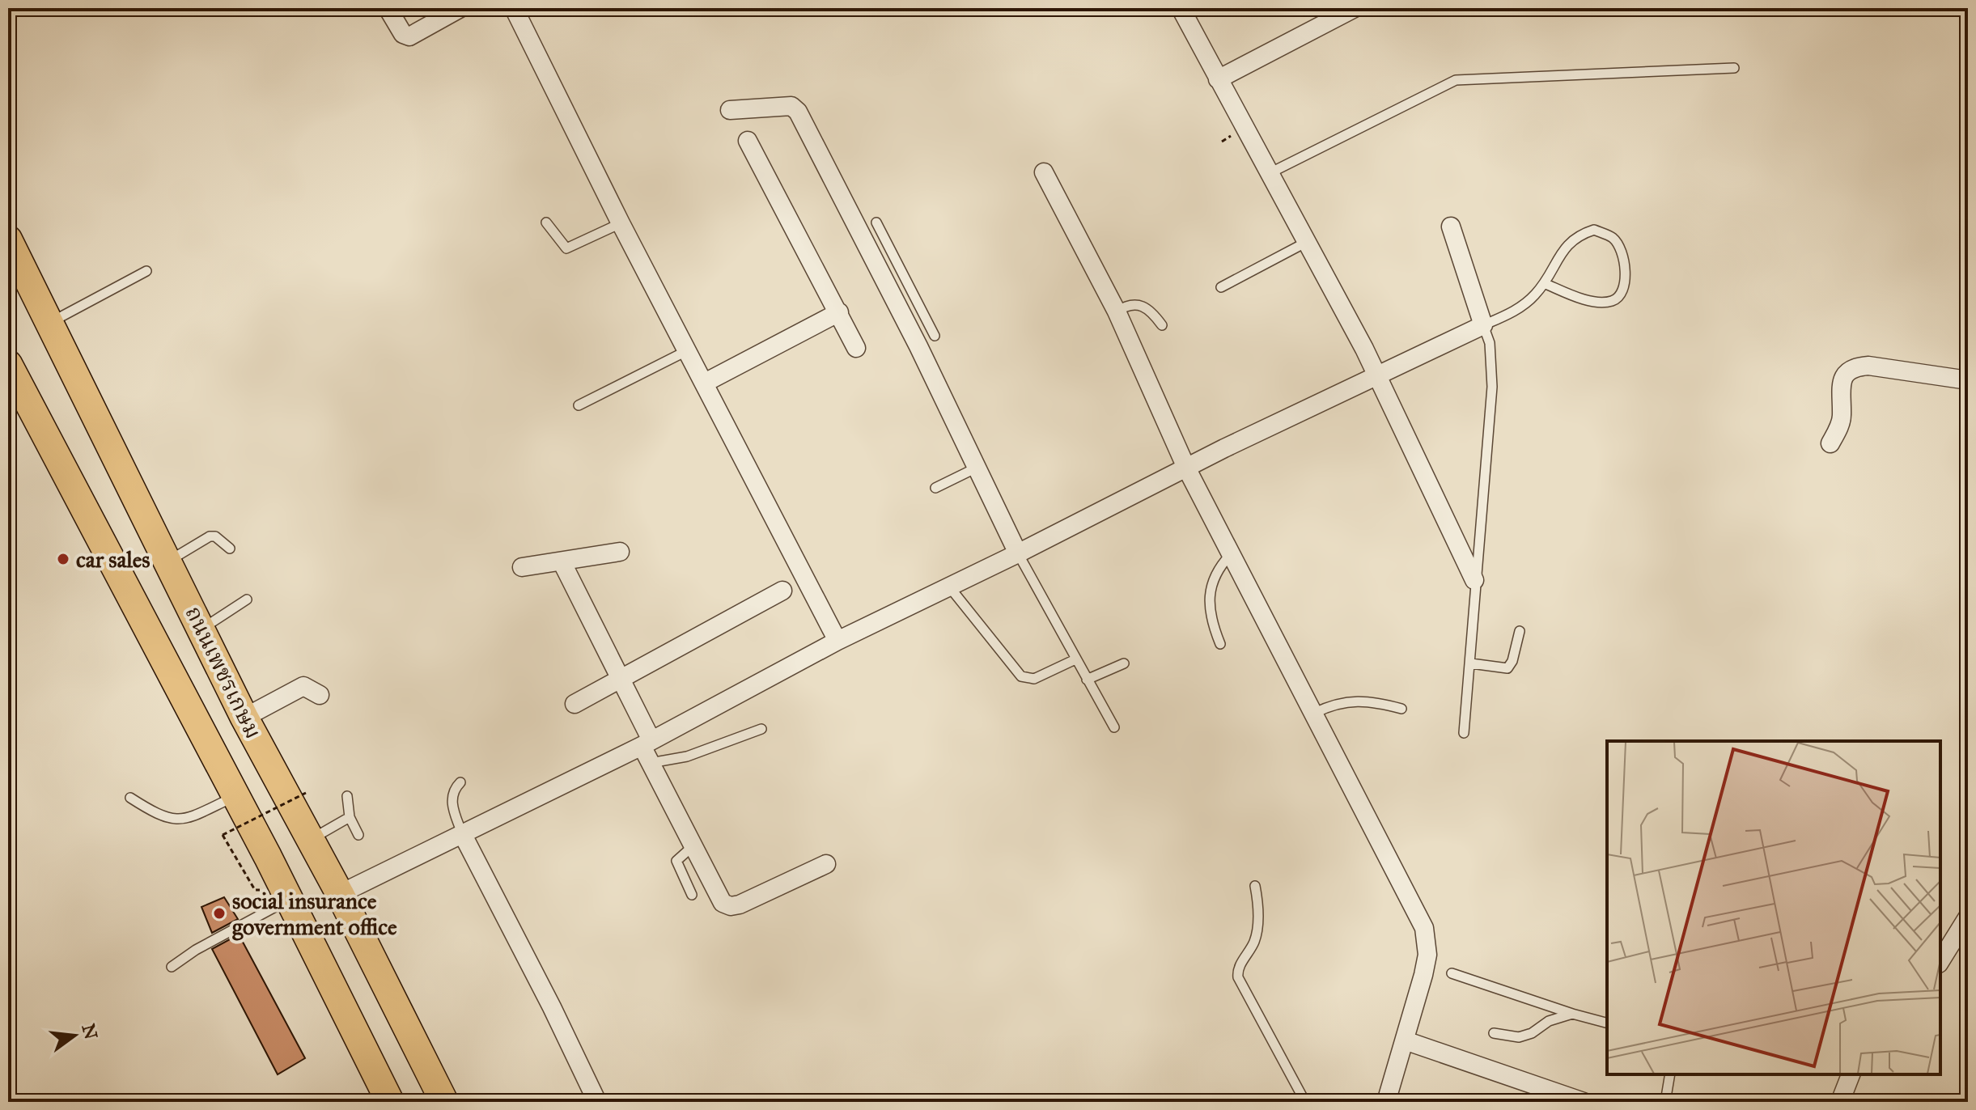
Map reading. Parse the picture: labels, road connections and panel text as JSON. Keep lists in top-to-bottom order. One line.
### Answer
{"streets":{"main road":["ถนนเพชรเกษม"]},"places":["car sales","social insurance government office"],"north":"right"}
